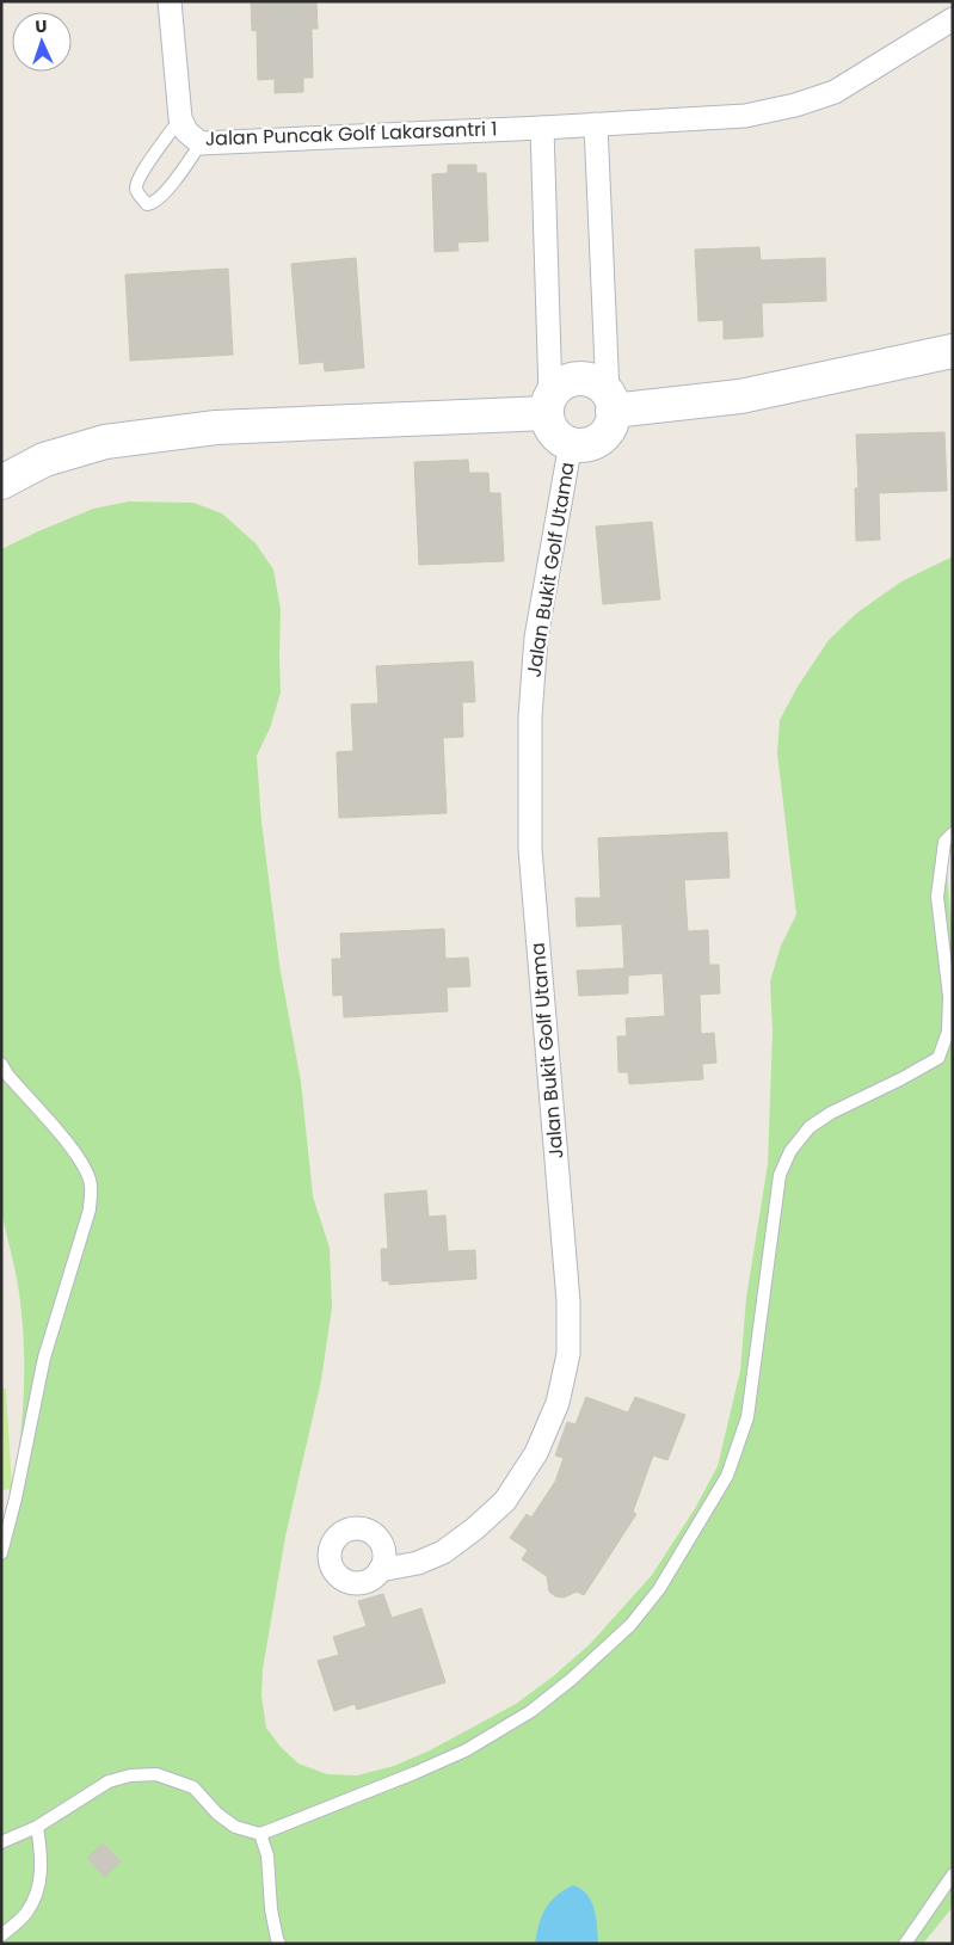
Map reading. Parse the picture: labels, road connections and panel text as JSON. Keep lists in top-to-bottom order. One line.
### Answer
{"streets":{"street":["Jalan Puncak Golf Lakarsantri 1","Jalan Bukit Golf Utama"]},"north":"top"}
